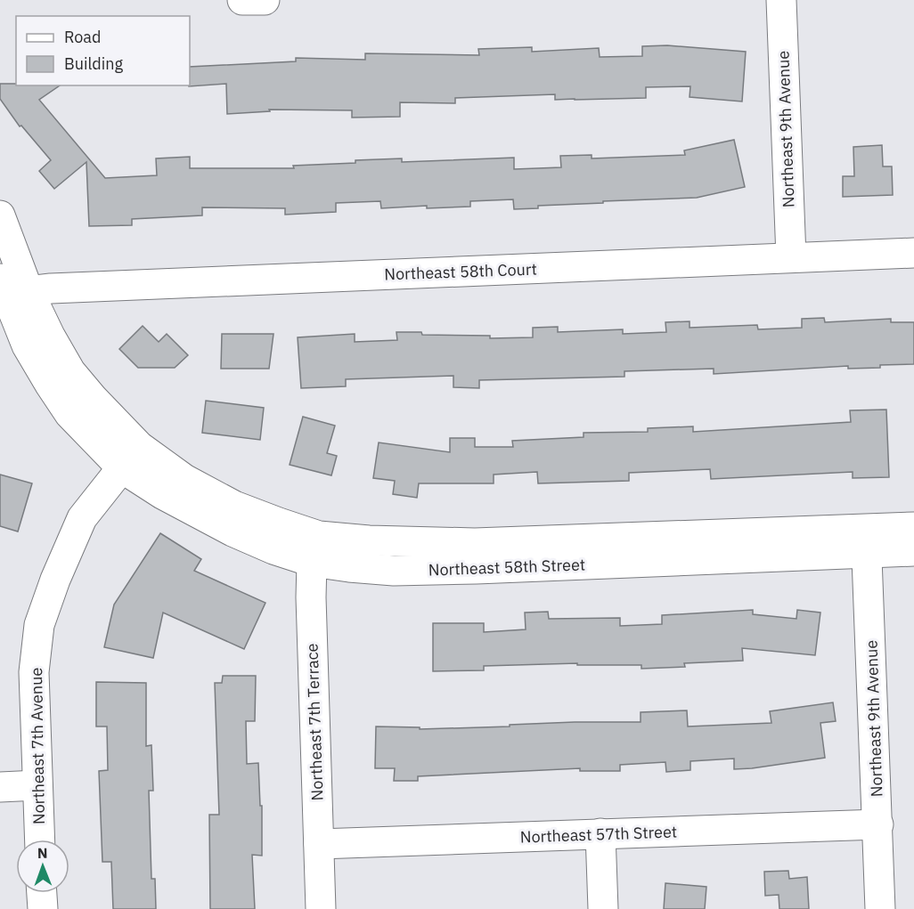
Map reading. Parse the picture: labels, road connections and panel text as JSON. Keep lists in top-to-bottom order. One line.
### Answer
{"streets":{"street":["Northeast 9th Avenue","Northeast 58th Court","Northeast 58th Street","Northeast 7th Terrace","Northeast 7th Avenue","Northeast 57th Street"]},"crossings":[["Northeast 9th Avenue","Northeast 58th Court"],["Northeast 9th Avenue","Northeast 58th Street"],["Northeast 9th Avenue","Northeast 57th Street"],["Northeast 58th Court","Northeast 58th Street"],["Northeast 58th Street","Northeast 7th Terrace"],["Northeast 58th Street","Northeast 7th Avenue"],["Northeast 7th Terrace","Northeast 57th Street"]],"legend":["Road","Building"],"north":"top"}
